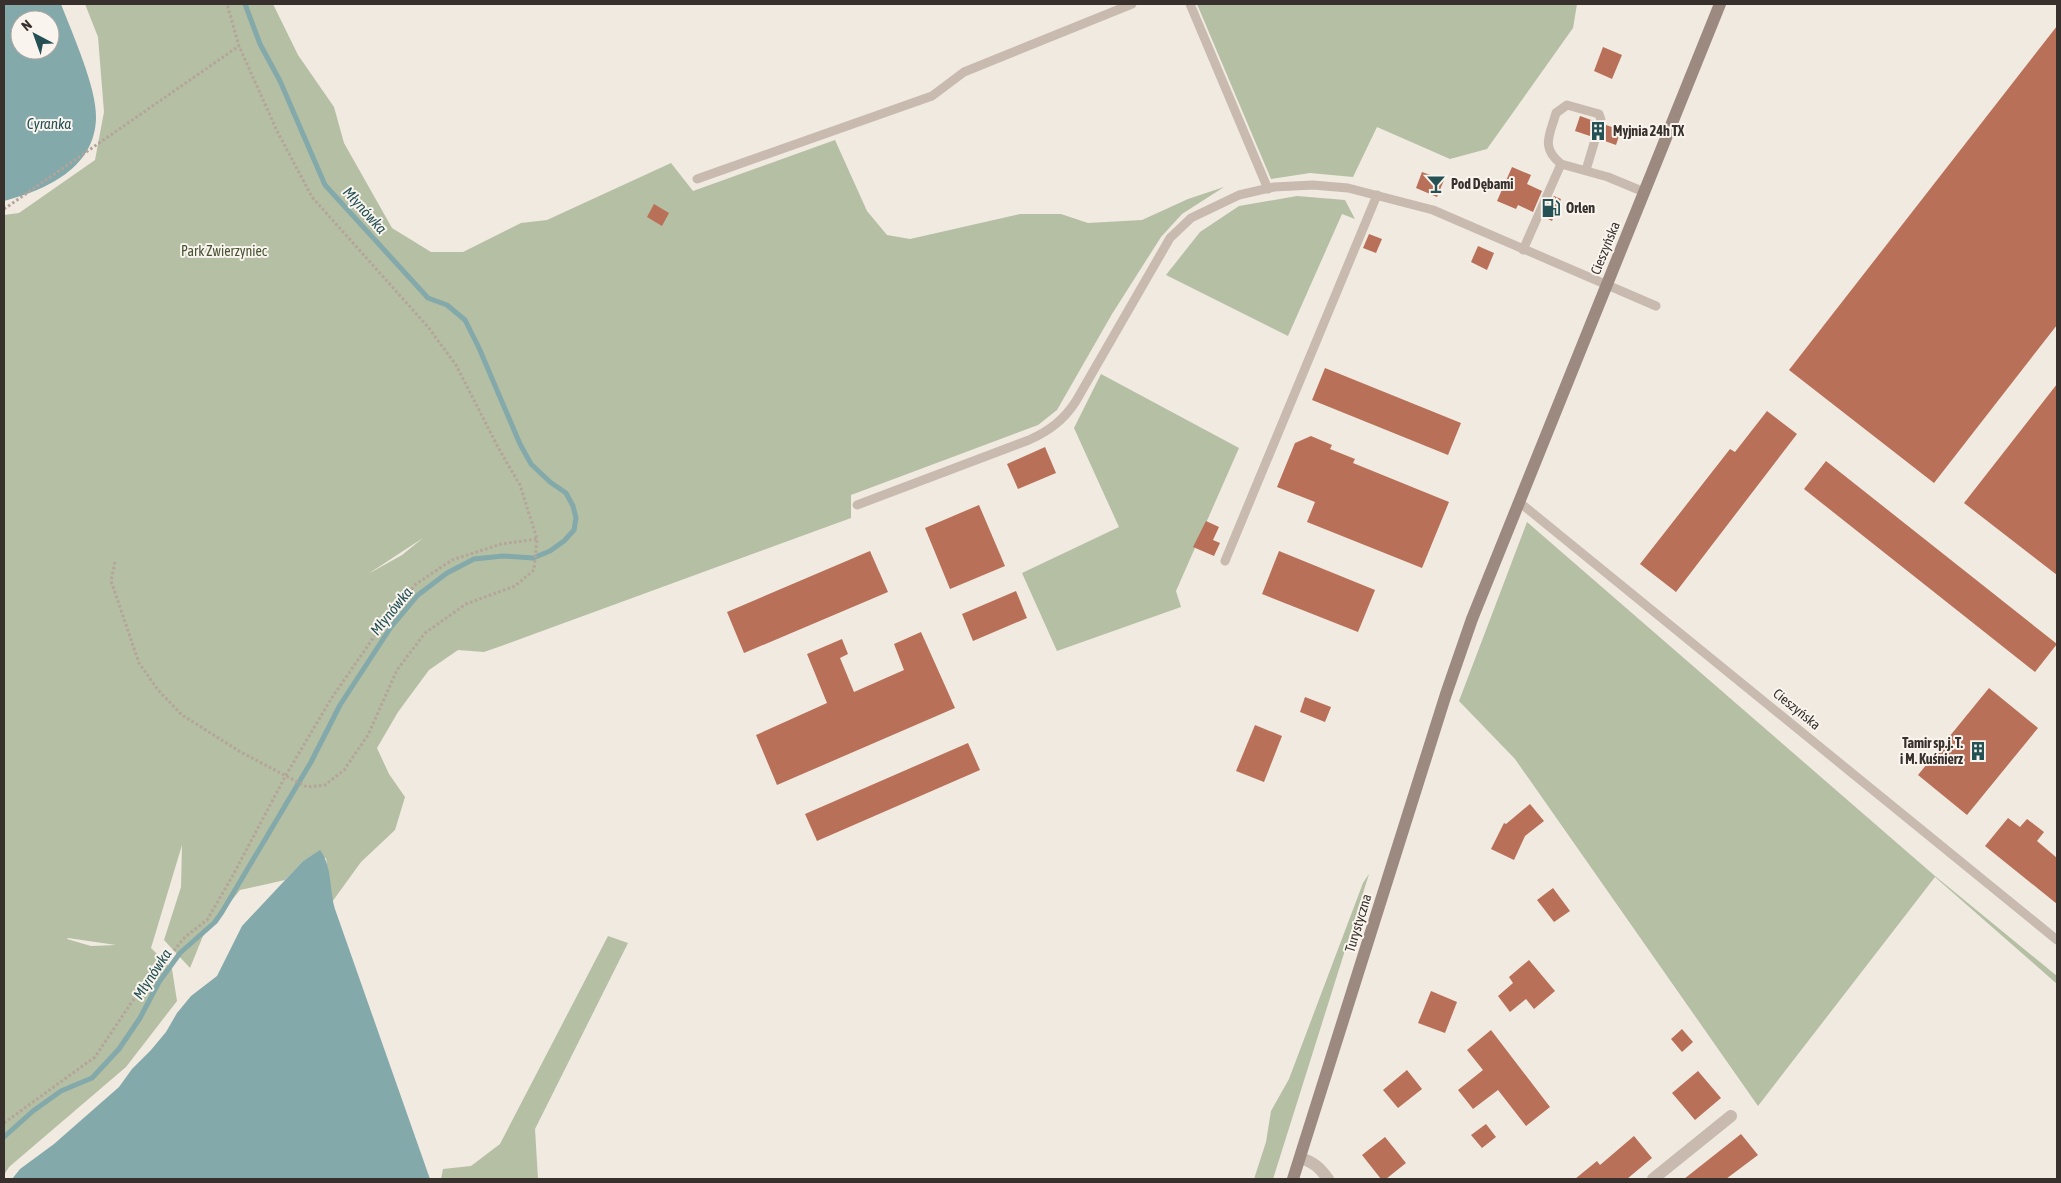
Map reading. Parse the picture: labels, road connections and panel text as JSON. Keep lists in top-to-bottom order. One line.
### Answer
{"streets":{"main road":["Cieszyńska","Turystyczna"]},"crossings":[["Cieszyńska","Turystyczna"]],"water":["Cyranka","Młynówka"],"parks":["Park Zwierzyniec"],"places":{"building":["Myjnia 24h TX","Tamir sp.j. T. i M. Kuśnierz"],"bar":["Pod Dębami"],"fuel station":["Orlen"]},"north":"top left"}
